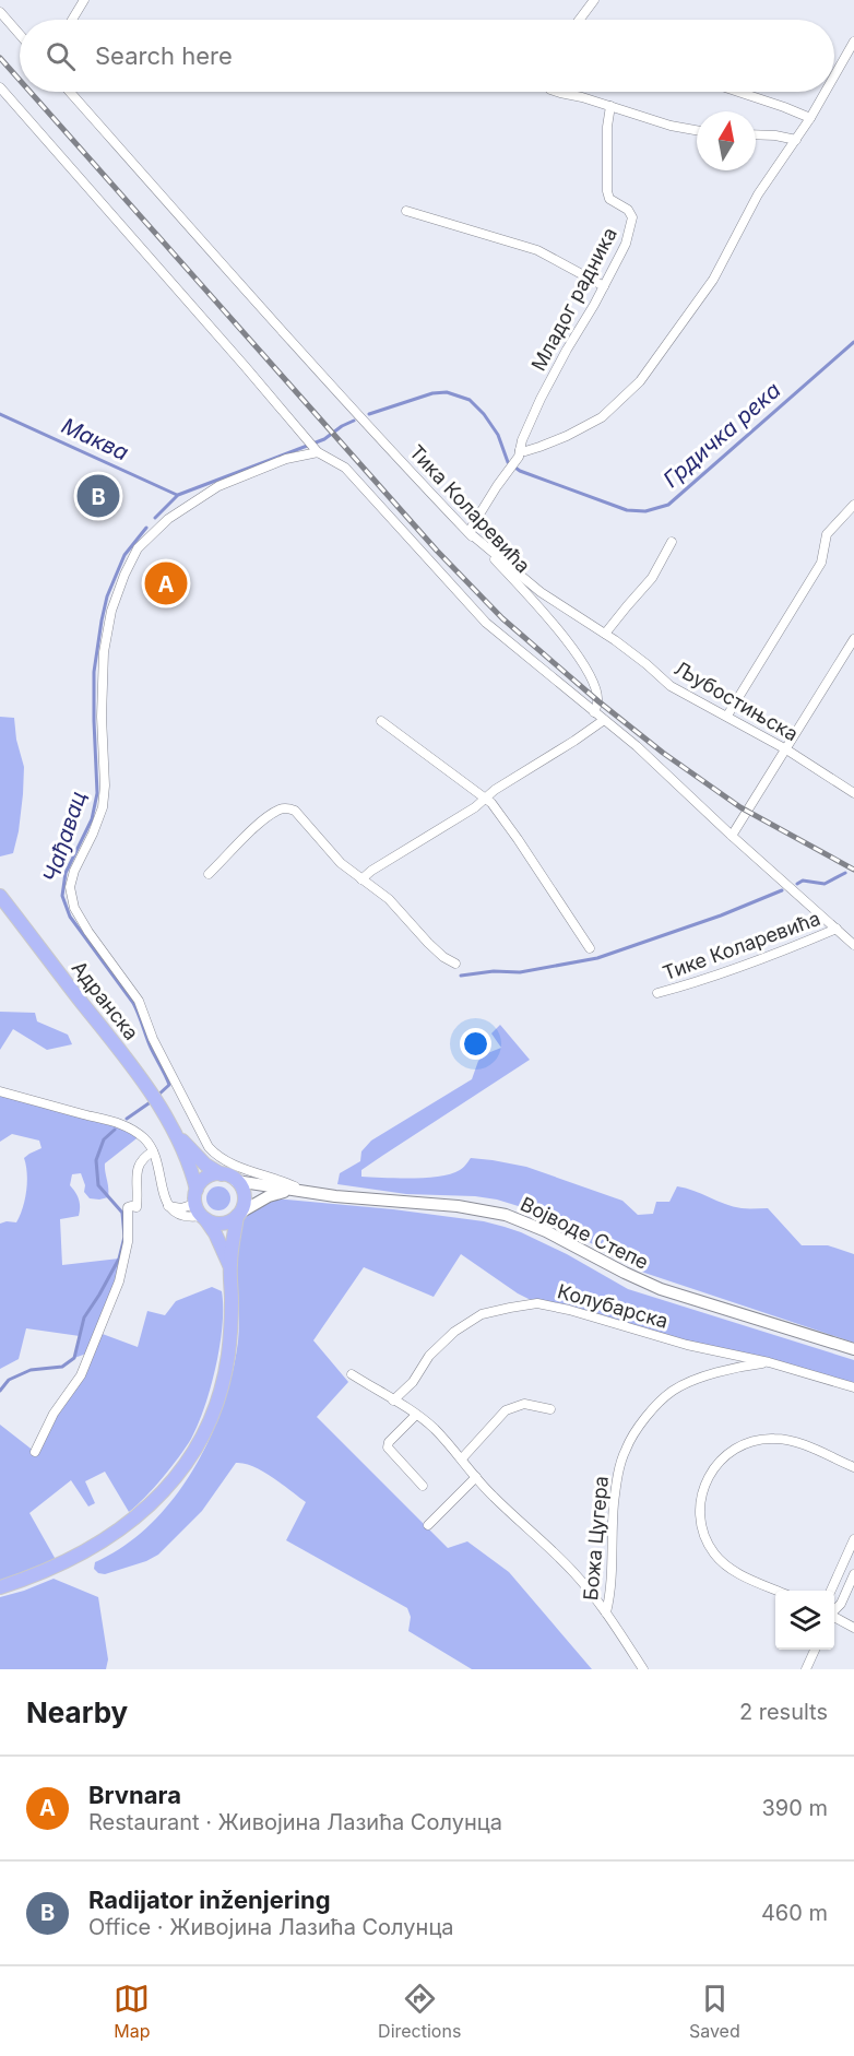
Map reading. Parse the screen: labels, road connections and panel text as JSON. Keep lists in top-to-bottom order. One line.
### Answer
{"streets":{"main road":["Адранска"],"street":["Младог радника","Тика Коларевића","Љубостињска","Тике Коларевића","Војводе Степе","Колубарска","Божа Цугера"]},"crossings":[["Младог радника","Тика Коларевића"],["Младог радника","Љубостињска"],["Тика Коларевића","Љубостињска"],["Адранска","Војводе Степе"],["Колубарска","Божа Цугера"]],"water":["Грдичка река","Маква","Чађавац"],"north":"top","page":{"search":"Search here","pins":["B","A"],"heading":["Nearby","2 results"],"list":[{"mark":"A","name":"Brvnara","note":"Restaurant · Живојина Лазића Солунца","value":"390 m"},{"mark":"B","name":"Radijator inženjering","note":"Office · Живојина Лазића Солунца","value":"460 m"}],"nav":["Map","Directions","Saved"]}}
